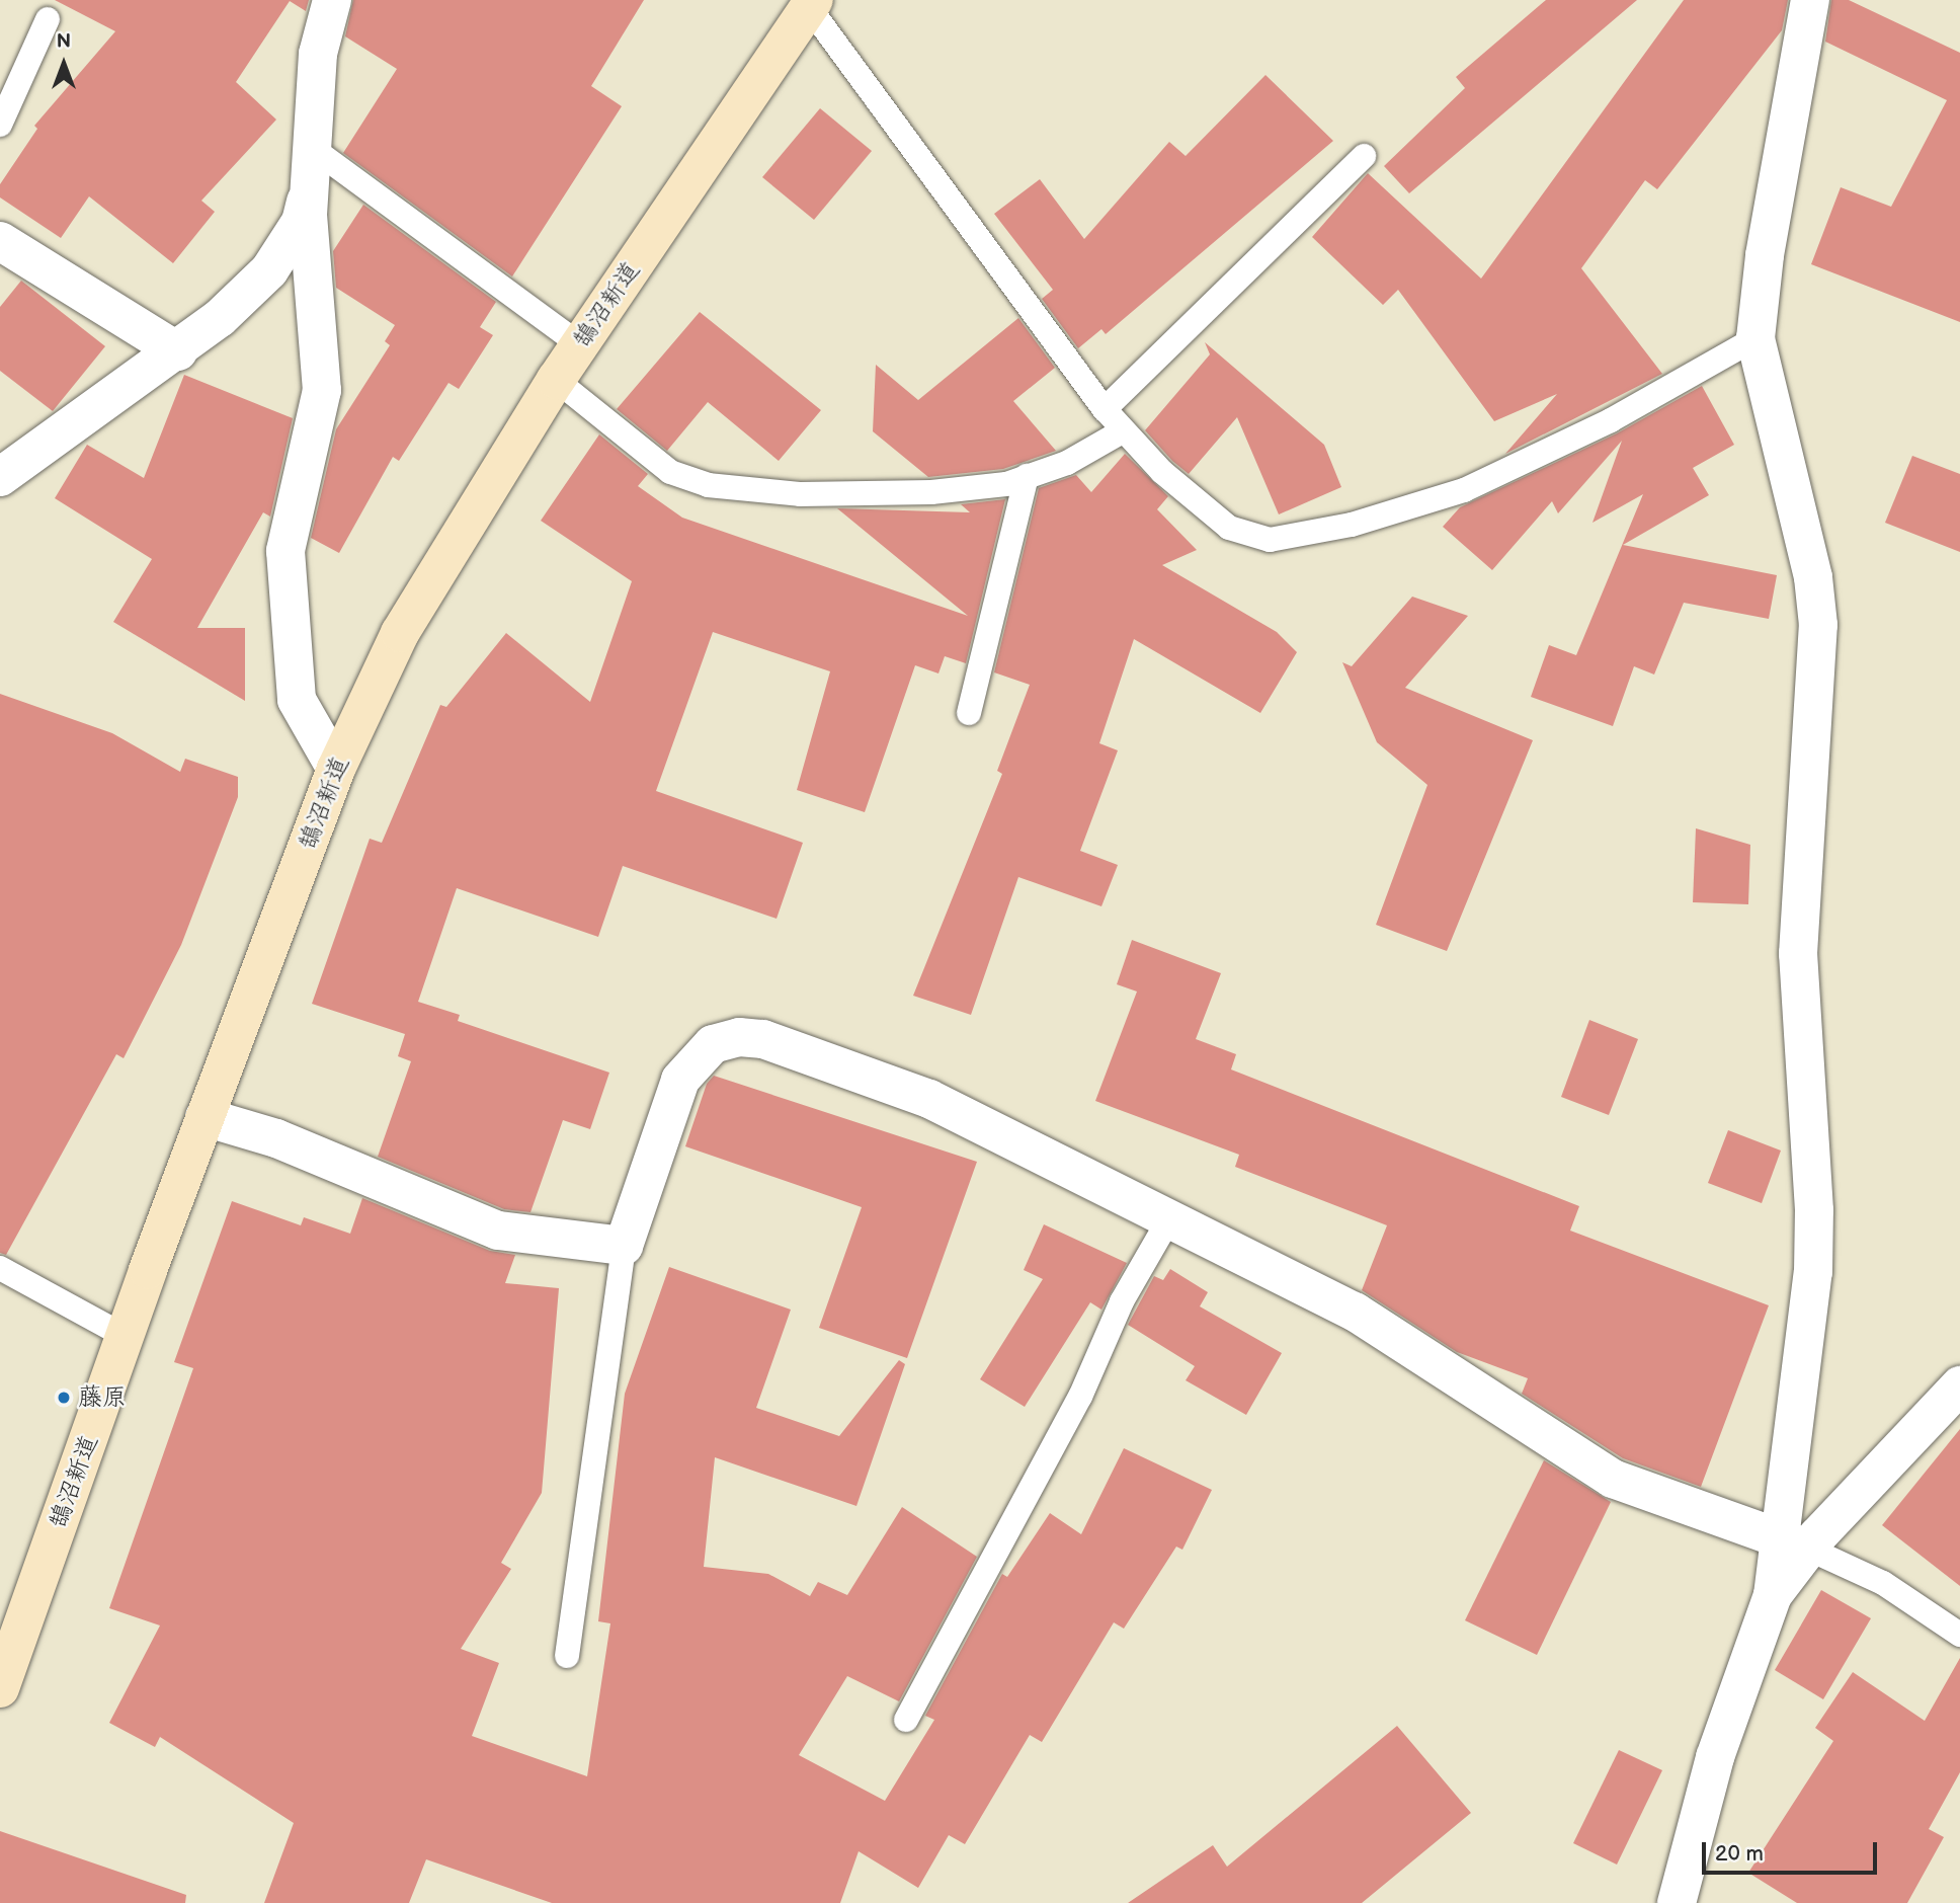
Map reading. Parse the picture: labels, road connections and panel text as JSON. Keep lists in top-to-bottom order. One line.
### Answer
{"streets":{"street":["鵠沼新道"]},"places":["藤原"],"scale_bar":"20 m","north":"top"}
